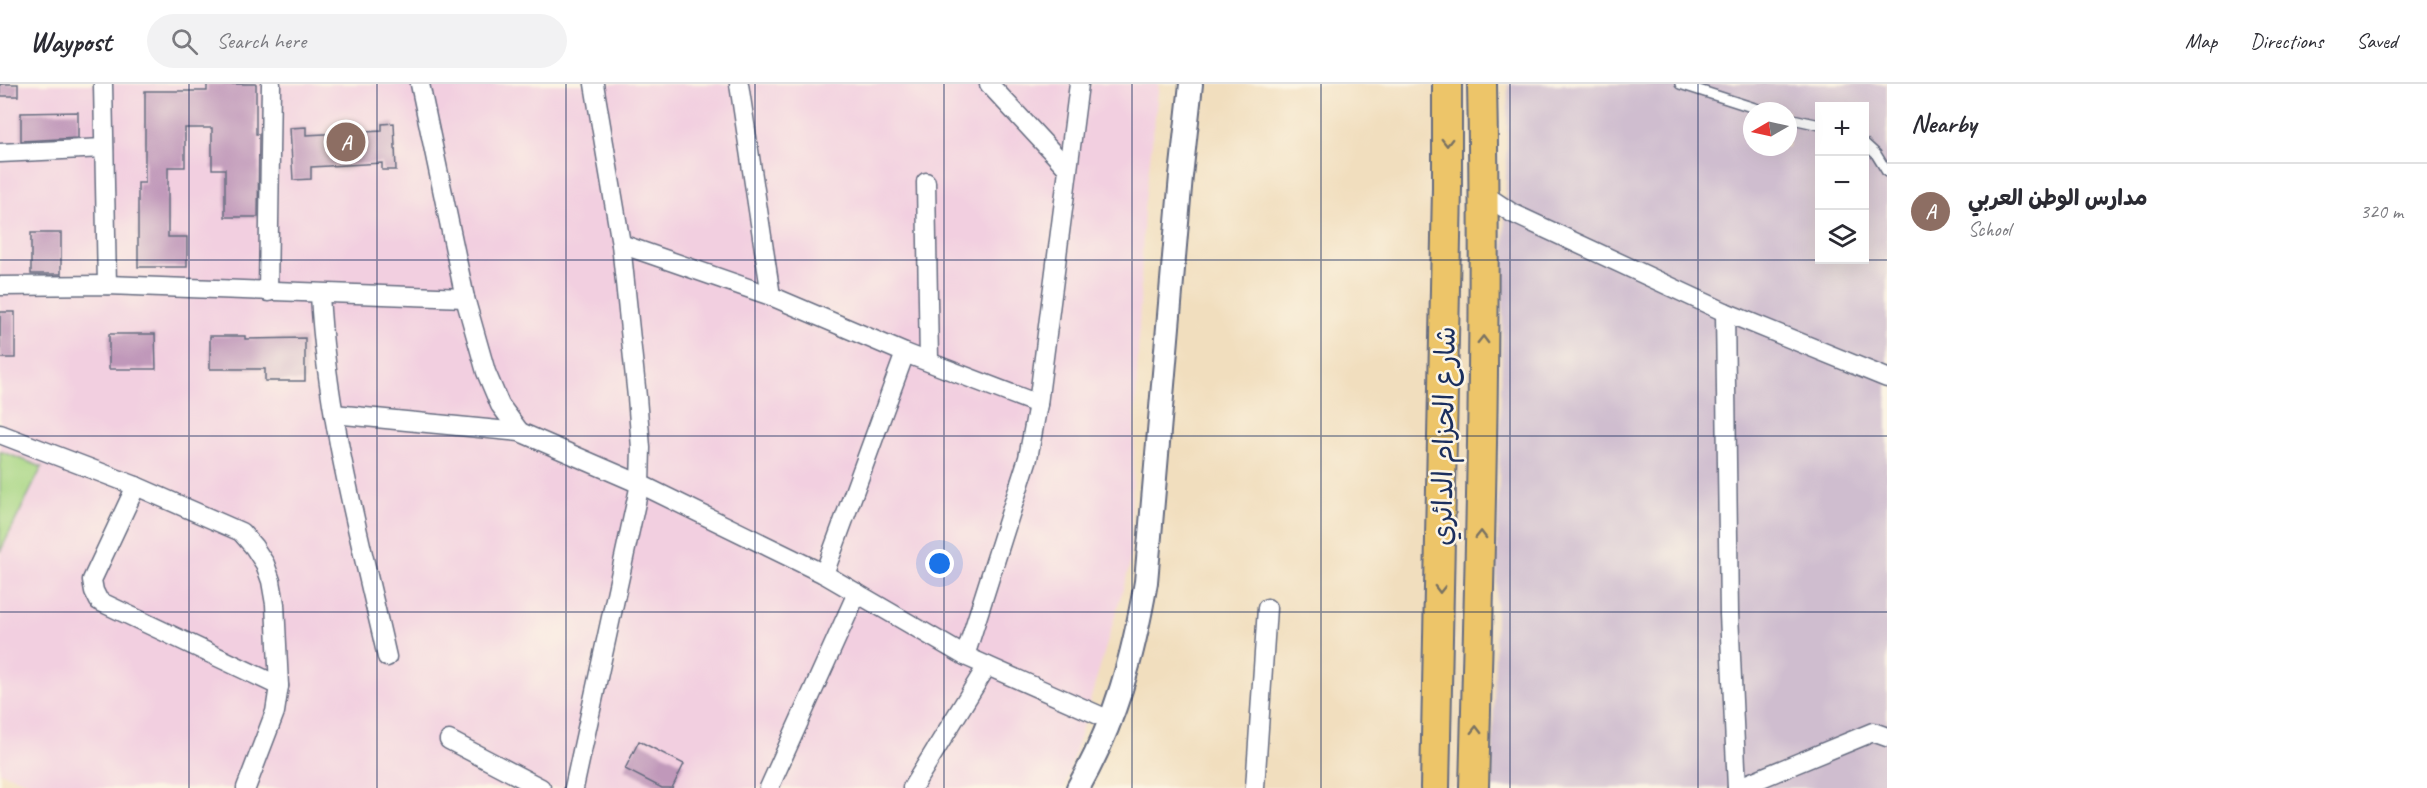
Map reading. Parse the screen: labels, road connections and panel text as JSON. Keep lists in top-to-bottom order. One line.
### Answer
{"streets":{"highway":["شارع الحزام الدائري"]},"north":"left","page":{"header":"Waypost","search":"Search here","nav":["Map","Directions","Saved"],"heading":"Nearby","map_buttons":["+","−"],"pins":"A","list":[{"mark":"A","name":"مدارس الوطن العربي","note":"School","value":"320 m"}]}}
